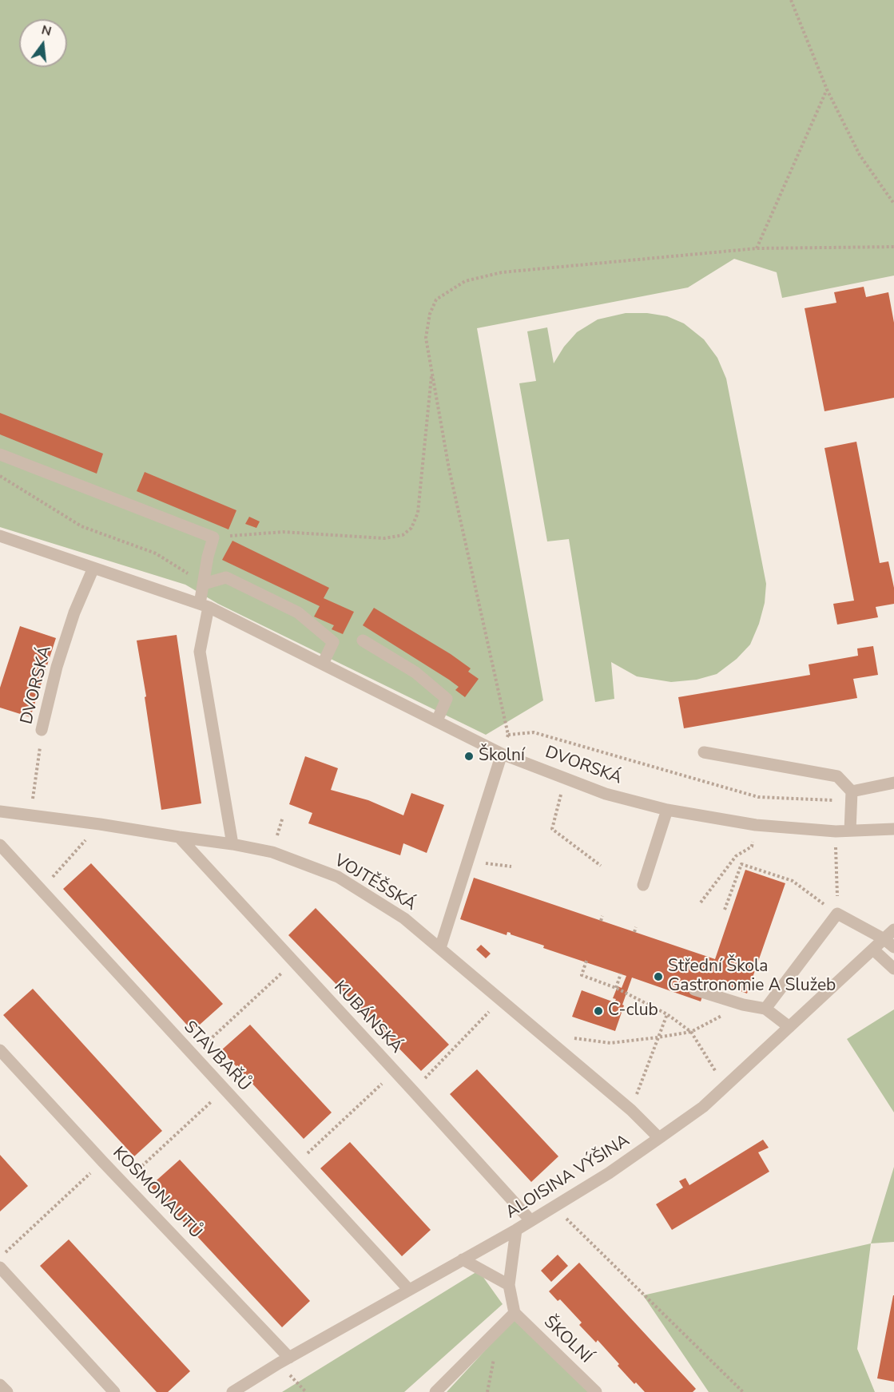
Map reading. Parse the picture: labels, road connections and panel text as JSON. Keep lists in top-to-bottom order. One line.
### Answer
{"streets":{"street":["DVORSKÁ","VOJTĚŠSKÁ","KUBÁNSKÁ","STAVBAŘŮ","ALOISINA VÝŠINA","KOSMONAUTŮ","ŠKOLNÍ"]},"crossings":[["DVORSKÁ","VOJTĚŠSKÁ"],["VOJTĚŠSKÁ","KUBÁNSKÁ"],["VOJTĚŠSKÁ","ALOISINA VÝŠINA"],["KUBÁNSKÁ","ALOISINA VÝŠINA"],["STAVBAŘŮ","ALOISINA VÝŠINA"],["ALOISINA VÝŠINA","KOSMONAUTŮ"]],"places":["Školní","Střední Škola Gastronomie A Služeb","C-club"],"north":"top"}
